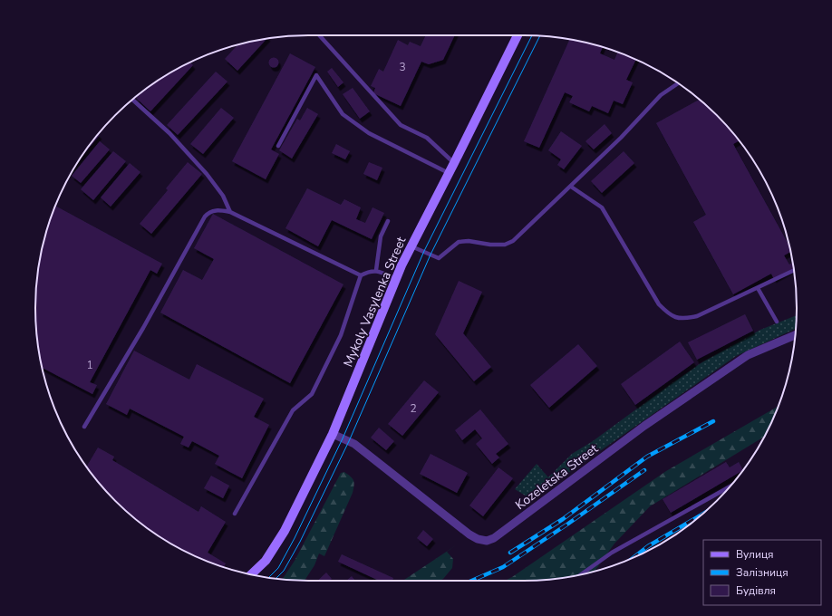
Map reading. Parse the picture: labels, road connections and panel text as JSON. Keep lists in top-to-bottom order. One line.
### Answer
{"streets":{"main road":["Mykoly Vasylenka Street"],"street":["Kozeletska Street"]},"crossings":[["Mykoly Vasylenka Street","Kozeletska Street"]],"house_numbers":["3","1","2"],"legend":["Вулиця","Залізниця","Будівля"]}
